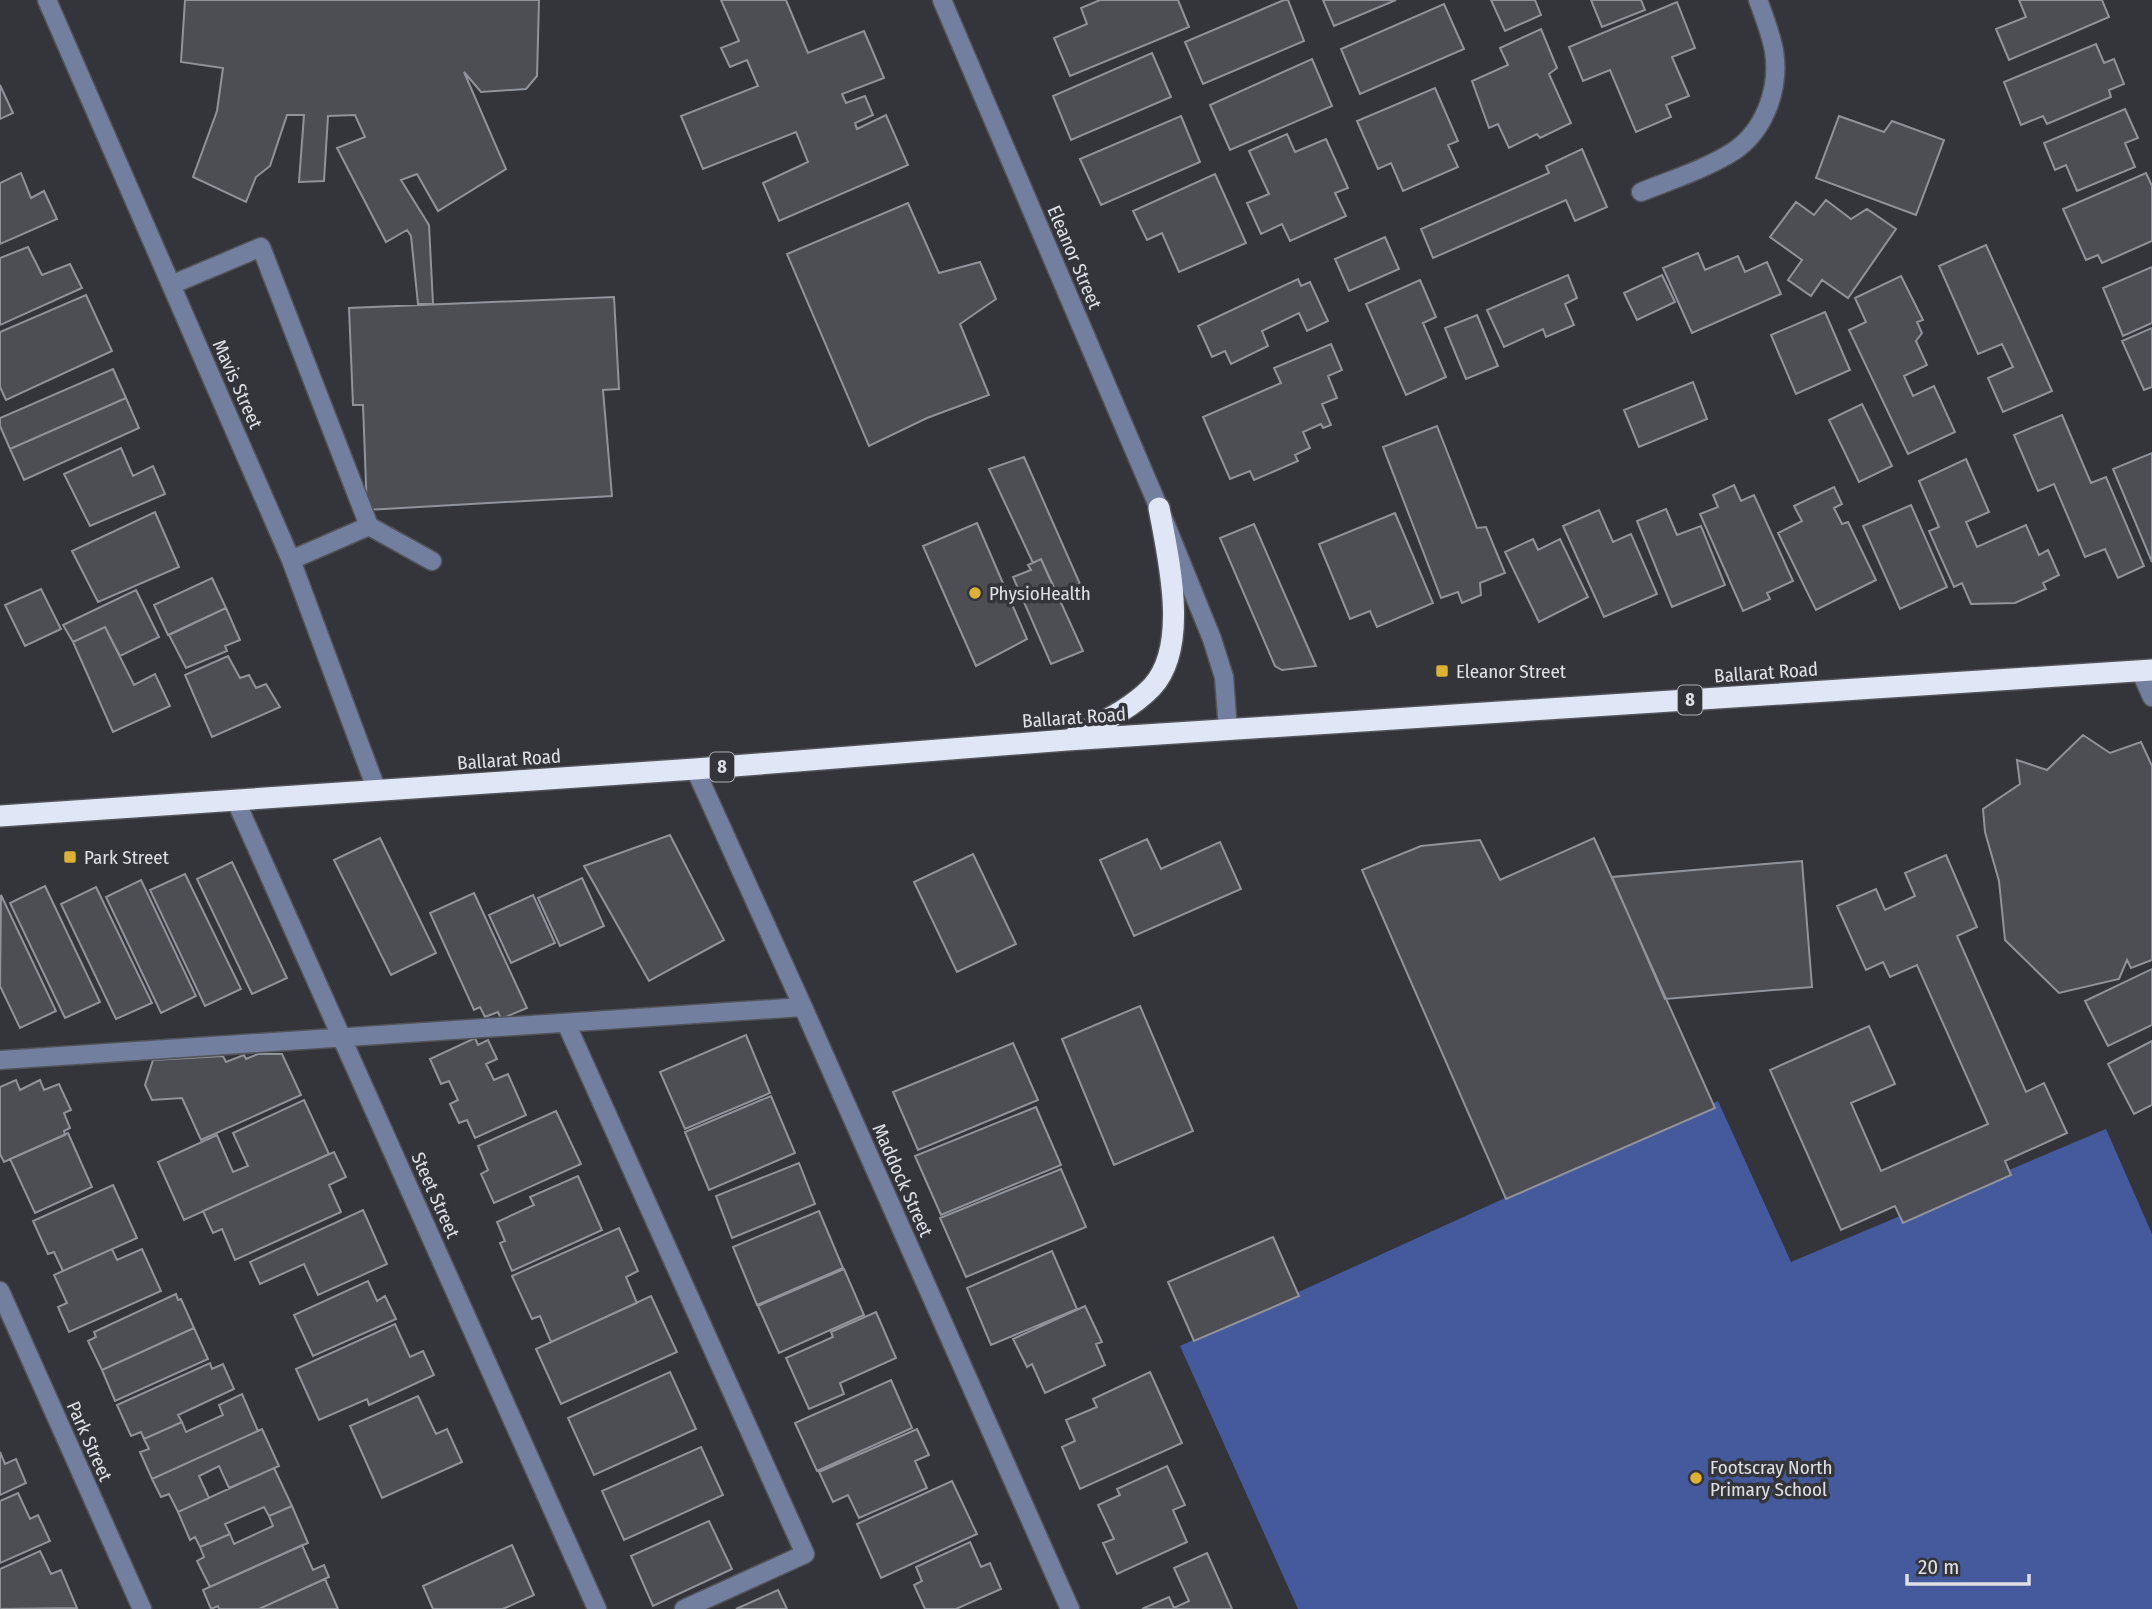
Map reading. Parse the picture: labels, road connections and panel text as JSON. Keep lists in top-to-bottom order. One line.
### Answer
{"streets":{"highway":["Ballarat Road","8"],"street":["Eleanor Street","Mavis Street","Maddock Street","Steet Street","Park Street"]},"crossings":[["Eleanor Street","Ballarat Road"],["Mavis Street","Ballarat Road"],["Ballarat Road","Maddock Street"],["Ballarat Road","Steet Street"]],"places":{"other":["PhysioHealth","Footscray North Primary School"],"transit":["Eleanor Street","Park Street"]},"scale_bar":"20 m"}
